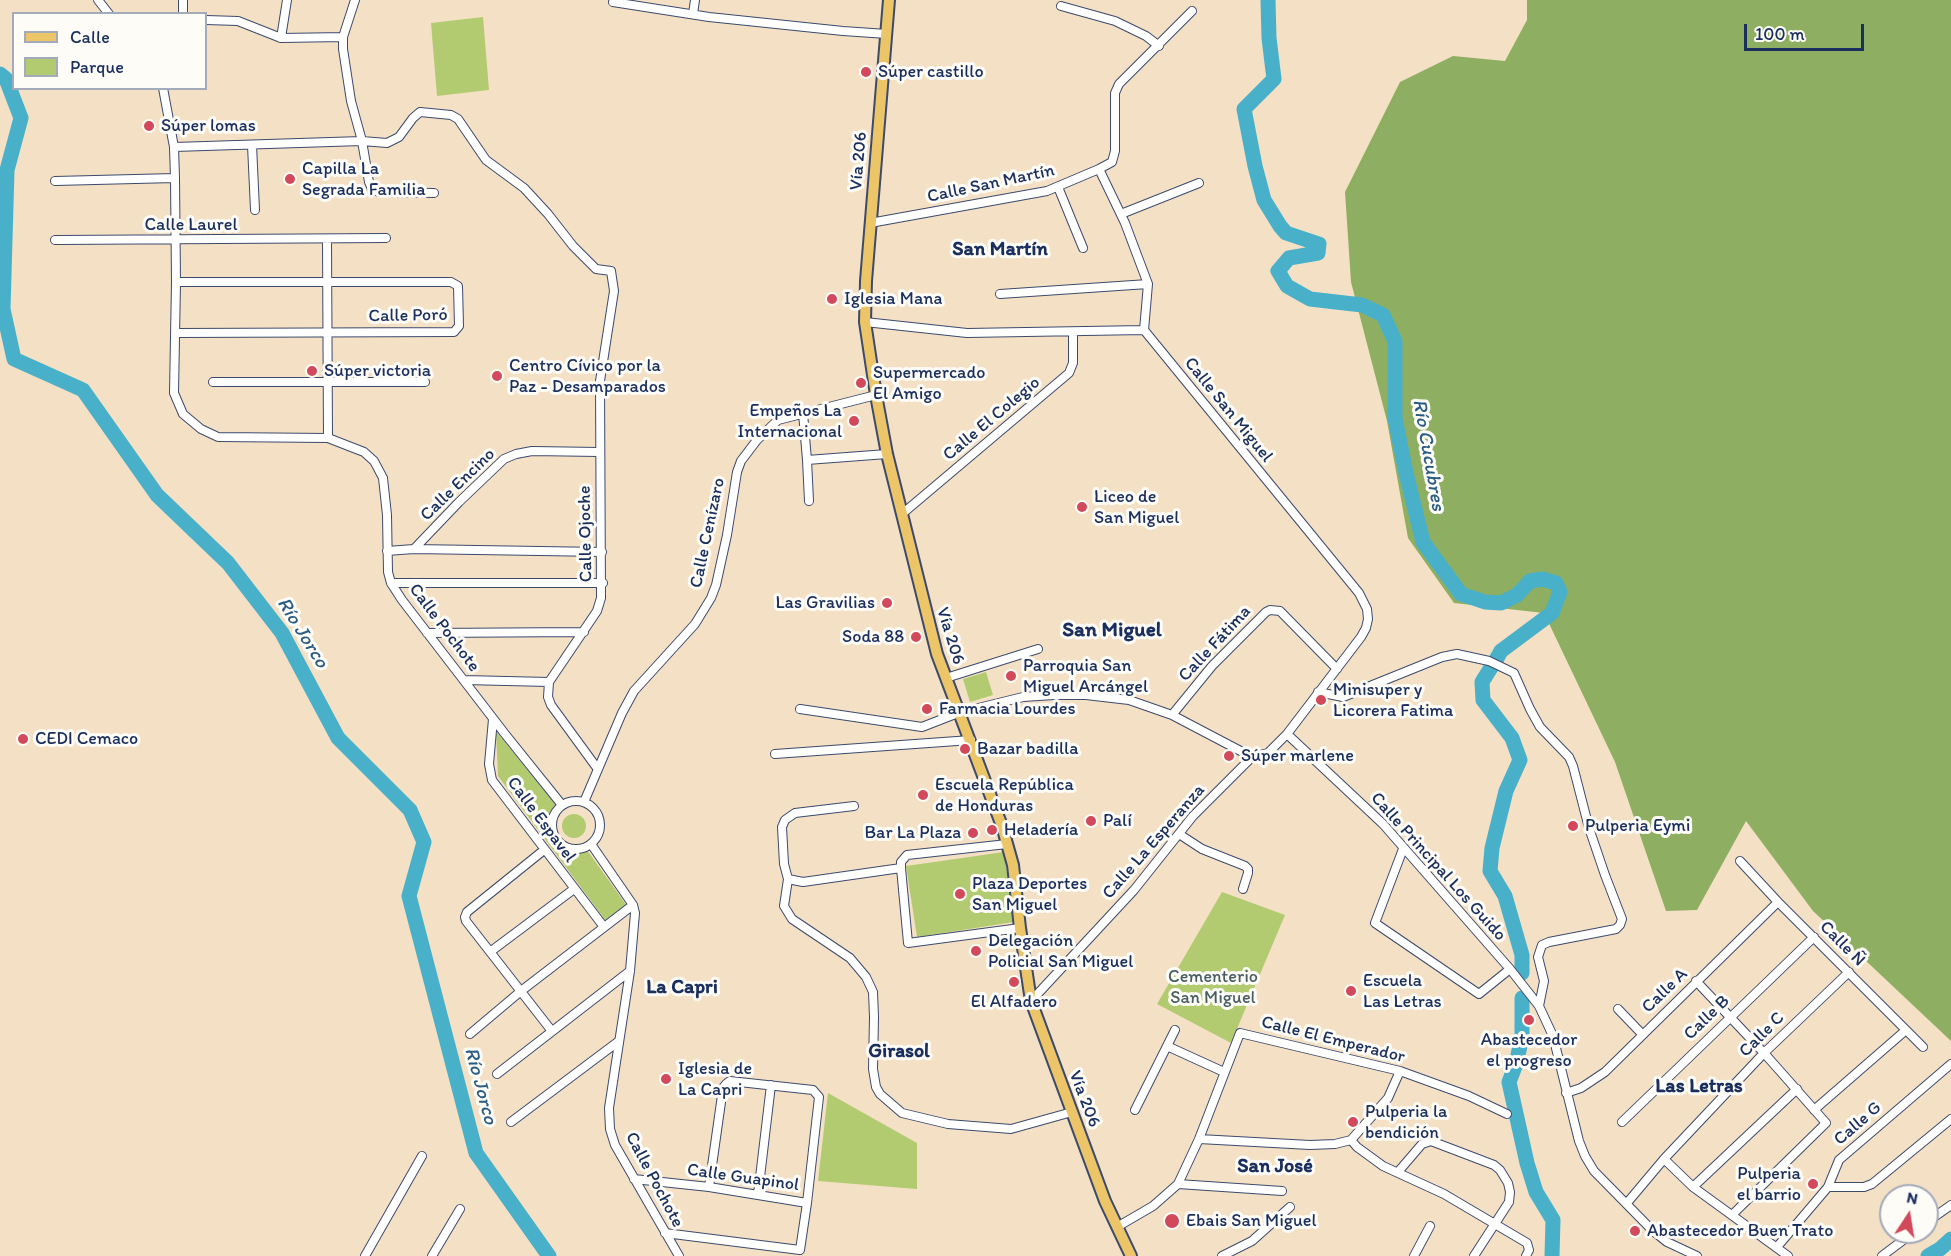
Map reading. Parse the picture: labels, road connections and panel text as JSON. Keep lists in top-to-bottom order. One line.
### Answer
{"streets":{"main road":["Vía 206"],"street":["Calle San Martín","Calle Laurel","Calle Poró","Calle San Miguel","Calle El Colegio","Calle Encino","Calle Cenízaro","Calle Ojoche","Calle Pochote","Calle Fátima","Calle Espavel","Calle La Esperanza","Calle Principal Los Guido","Calle Ñ","Calle A","Calle B","Calle C","Calle El Emperador","Calle G","Calle Guapinol"]},"crossings":[["Vía 206","Calle San Martín"],["Vía 206","Calle El Colegio"],["Vía 206","Calle Cenízaro"],["Vía 206","Calle La Esperanza"],["Vía 206","Calle El Emperador"],["Calle Laurel","Calle Pochote"],["Calle San Miguel","Calle Fátima"],["Calle San Miguel","Calle Principal Los Guido"],["Calle Encino","Calle Ojoche"],["Calle Cenízaro","Calle Pochote"],["Calle Pochote","Calle Espavel"],["Calle Pochote","Calle Guapinol"],["Calle Principal Los Guido","Calle A"],["Calle Principal Los Guido","Calle C"],["Calle Ñ","Calle A"],["Calle Ñ","Calle B"],["Calle Ñ","Calle C"]],"districts":["San Martín","San Miguel","La Capri","Girasol","Las Letras","San José"],"water":["Río Cucubres","Río Jorco"],"parks":["Cementerio San Miguel"],"places":["Súper castillo","Súper lomas","Capilla La Segrada Familia","Iglesia Mana","Súper victoria","Centro Cívico por la Paz - Desamparados","Supermercado El Amigo","Empeños La Internacional","Liceo de San Miguel","Las Gravilias","Soda 88","Parroquia San Miguel Arcángel","Minisuper y Licorera Fatima","Farmacia Lourdes","CEDI Cemaco","Bazar badilla","Súper marlene","Escuela República de Honduras","Palí","Pulperia Eymi","Heladería","Bar La Plaza","Plaza Deportes San Miguel","Delegación Policial San Miguel","El Alfadero","Escuela Las Letras","Abastecedor el progreso","Iglesia de La Capri","Pulperia la bendición","Pulperia el barrio","Ebais San Miguel","Abastecedor Buen Trato"],"legend":["Calle","Parque"],"scale_bar":"100 m","north":"top"}
